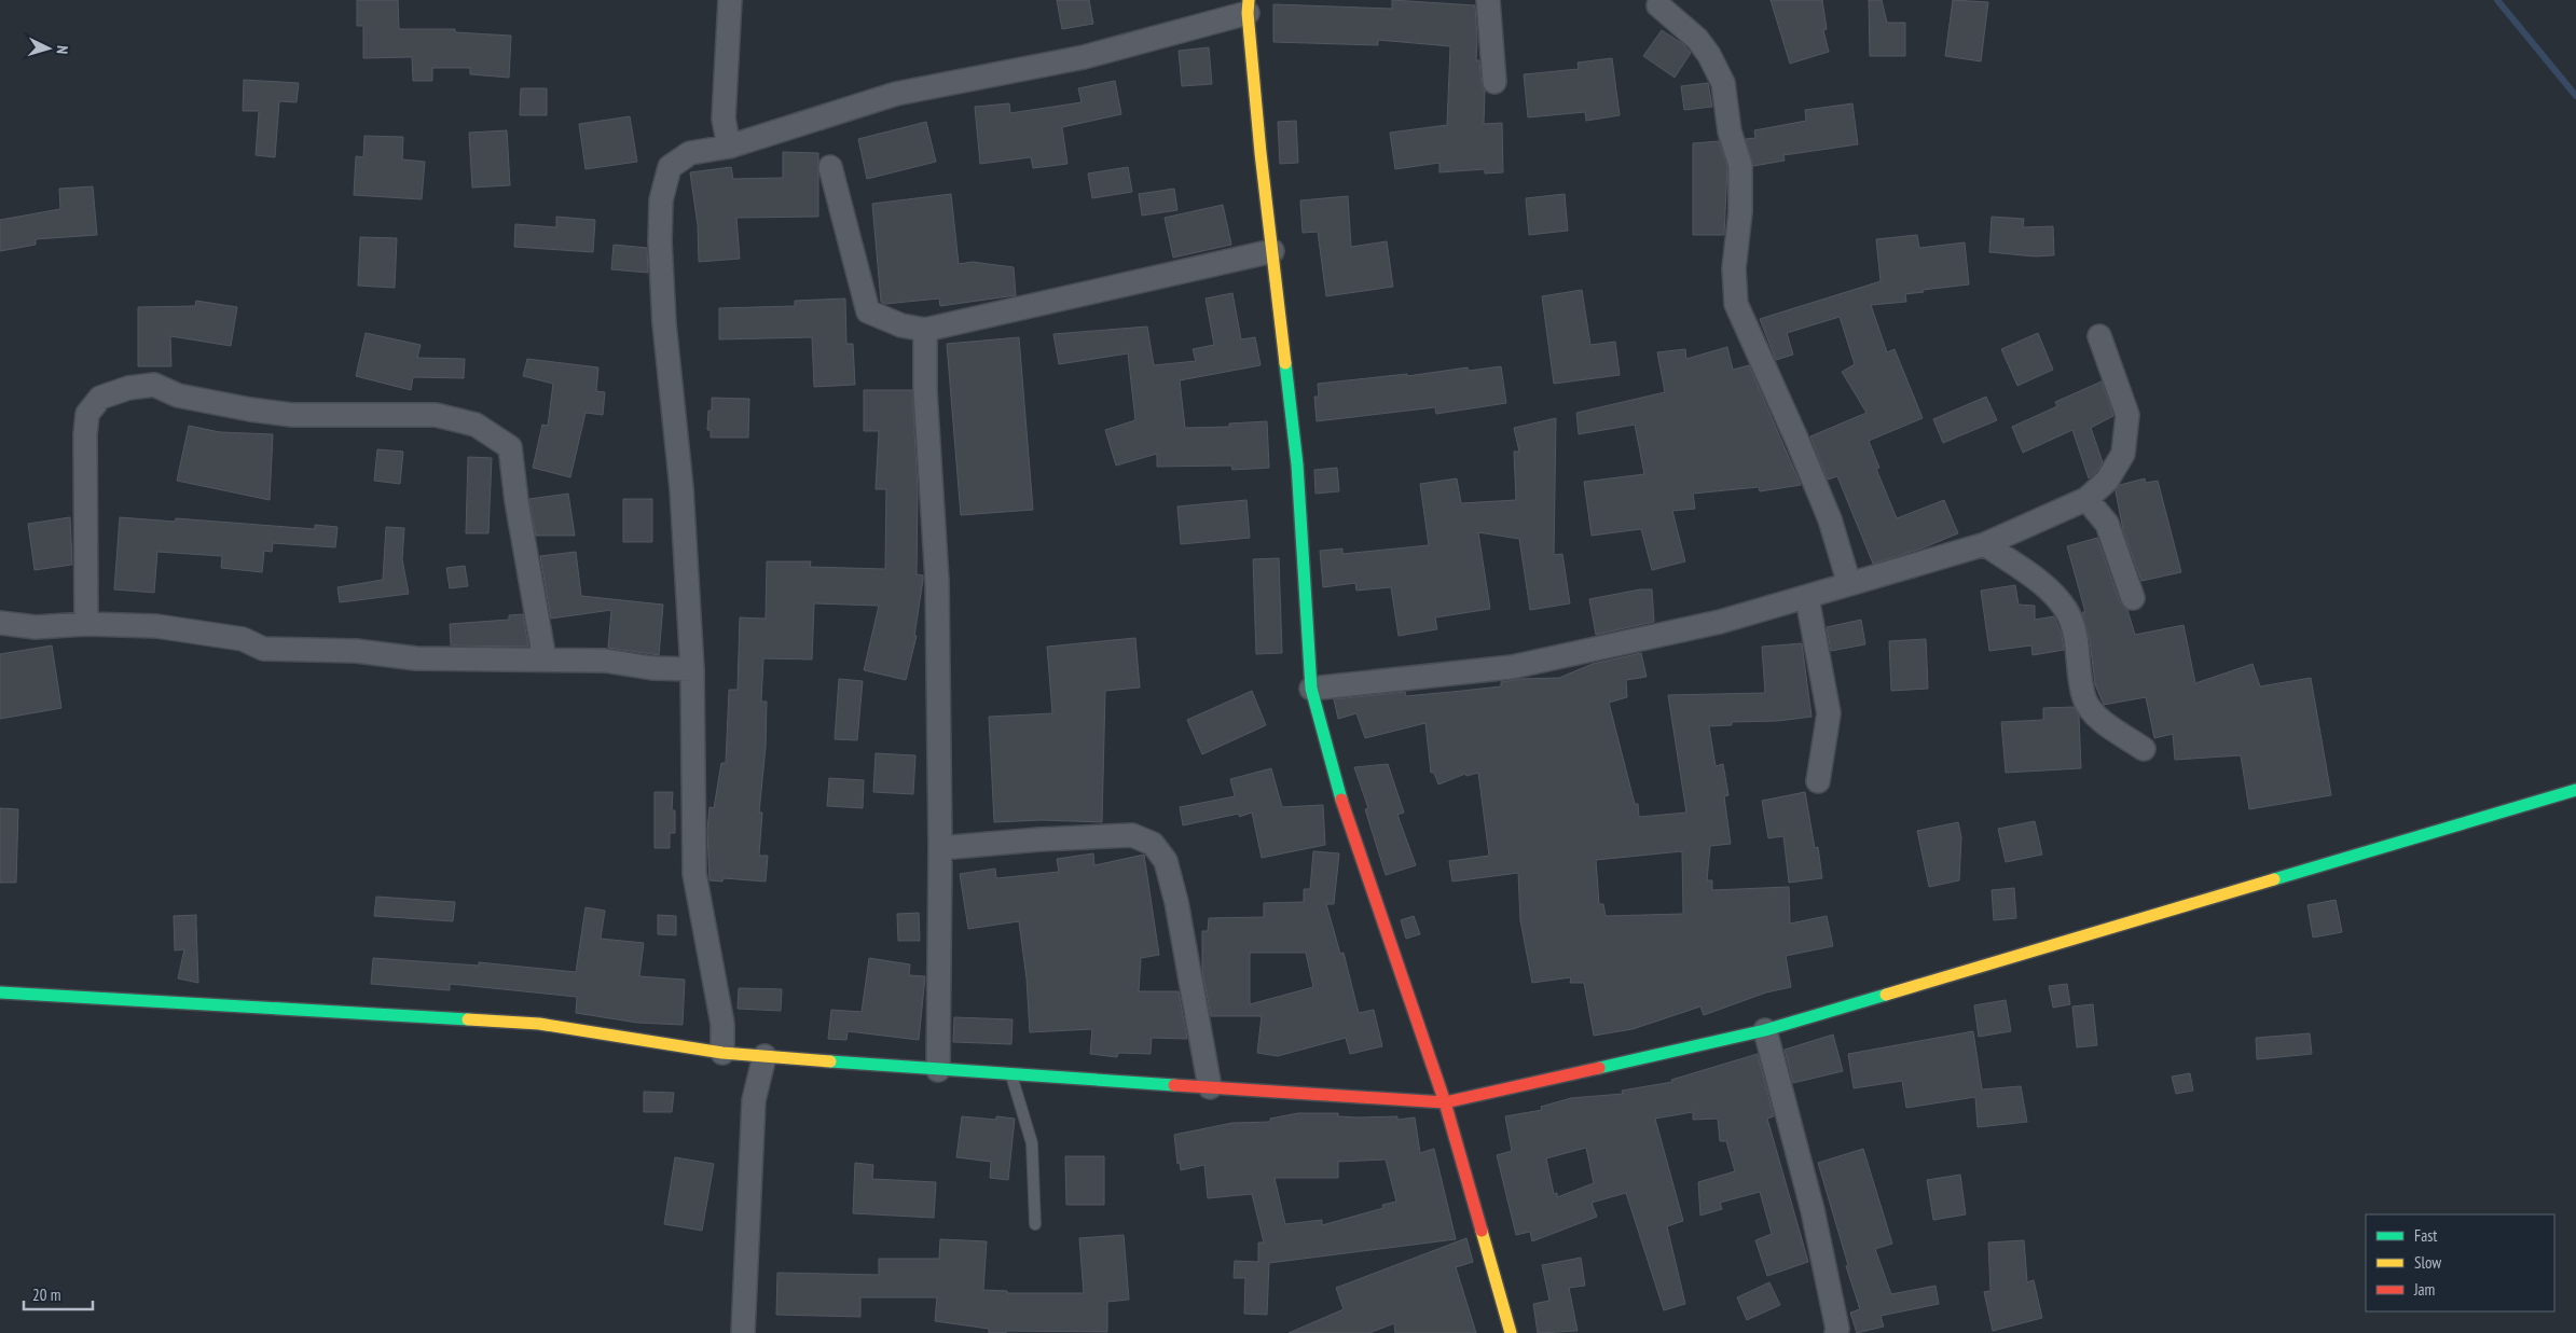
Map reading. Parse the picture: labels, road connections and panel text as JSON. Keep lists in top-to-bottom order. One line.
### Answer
{"legend":["Fast","Slow","Jam"],"scale_bar":"20 m","north":"right"}
